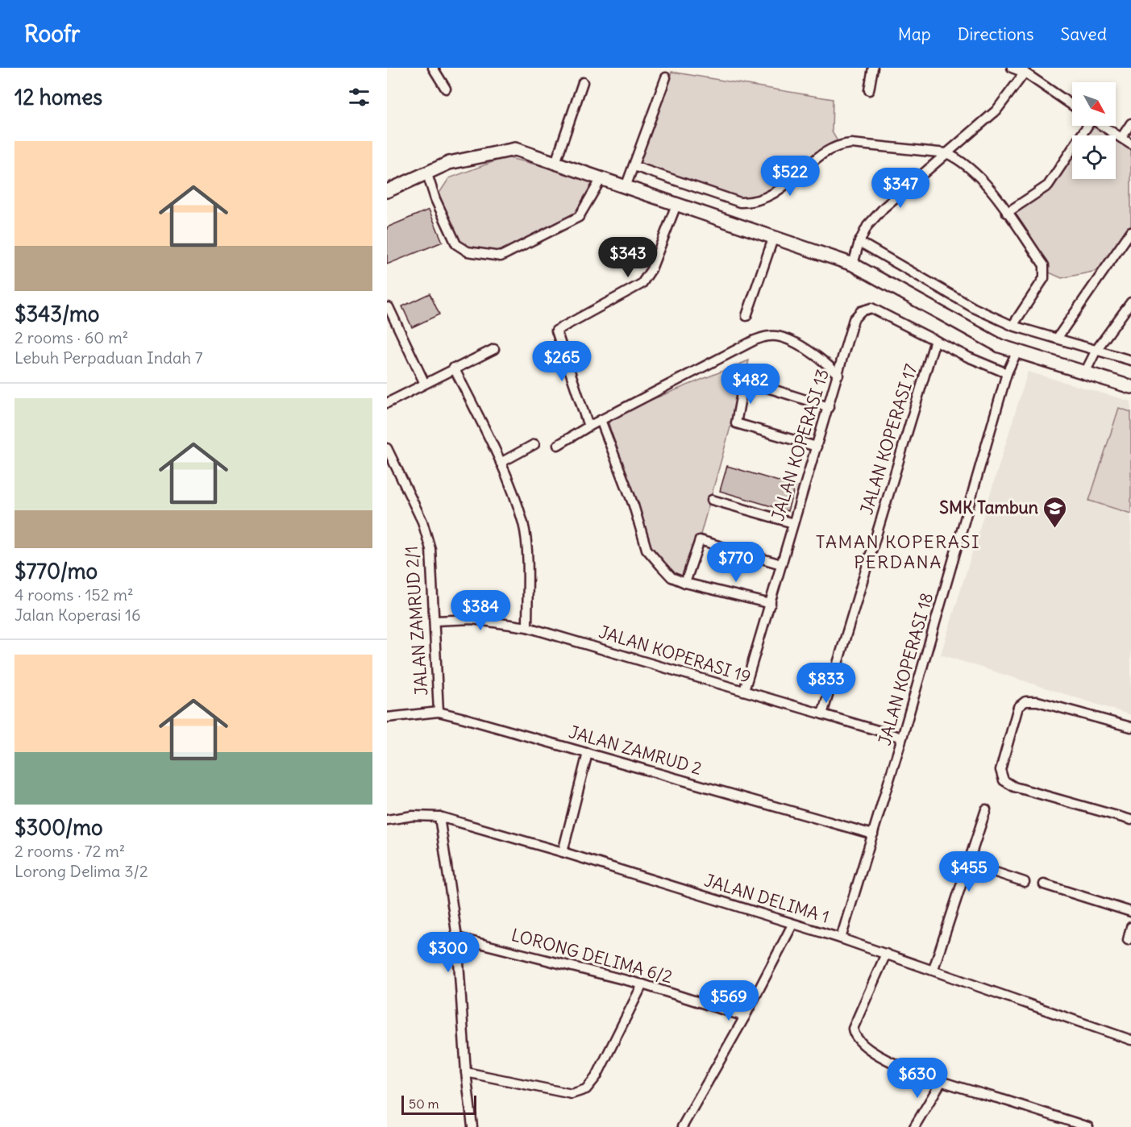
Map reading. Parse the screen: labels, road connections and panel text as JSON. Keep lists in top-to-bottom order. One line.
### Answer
{"streets":{"street":["JALAN KOPERASI 17","JALAN KOPERASI 13","JALAN ZAMRUD 2/1","JALAN KOPERASI 19","JALAN KOPERASI 18","JALAN ZAMRUD 2","JALAN DELIMA 1","LORONG DELIMA 6/2"]},"crossings":[["JALAN KOPERASI 17","JALAN KOPERASI 13"],["JALAN KOPERASI 17","JALAN KOPERASI 19"],["JALAN KOPERASI 13","JALAN KOPERASI 19"],["JALAN ZAMRUD 2/1","JALAN KOPERASI 19"],["JALAN ZAMRUD 2/1","JALAN ZAMRUD 2"],["JALAN KOPERASI 19","JALAN KOPERASI 18"],["JALAN KOPERASI 18","JALAN ZAMRUD 2"],["JALAN KOPERASI 18","JALAN DELIMA 1"]],"districts":["TAMAN KOPERASI PERDANA"],"places":{"school or university":["SMK Tambun"]},"scale_bar":"50 m","north":"bottom right","page":{"header":"Roofr","nav":["Map","Directions","Saved"],"heading":"12 homes","list":[{"name":"$343/mo","note":"2 rooms · 60 m² · Lebuh Perpaduan Indah 7"},{"name":"$770/mo","note":"4 rooms · 152 m² · Jalan Koperasi 16"},{"name":"$300/mo","note":"2 rooms · 72 m² · Lorong Delima 3/2"}],"price":["$522","$347","$343","$265","$482","$770","$384","$833","$455","$300","$569","$630"],"scale":"50 m"}}
